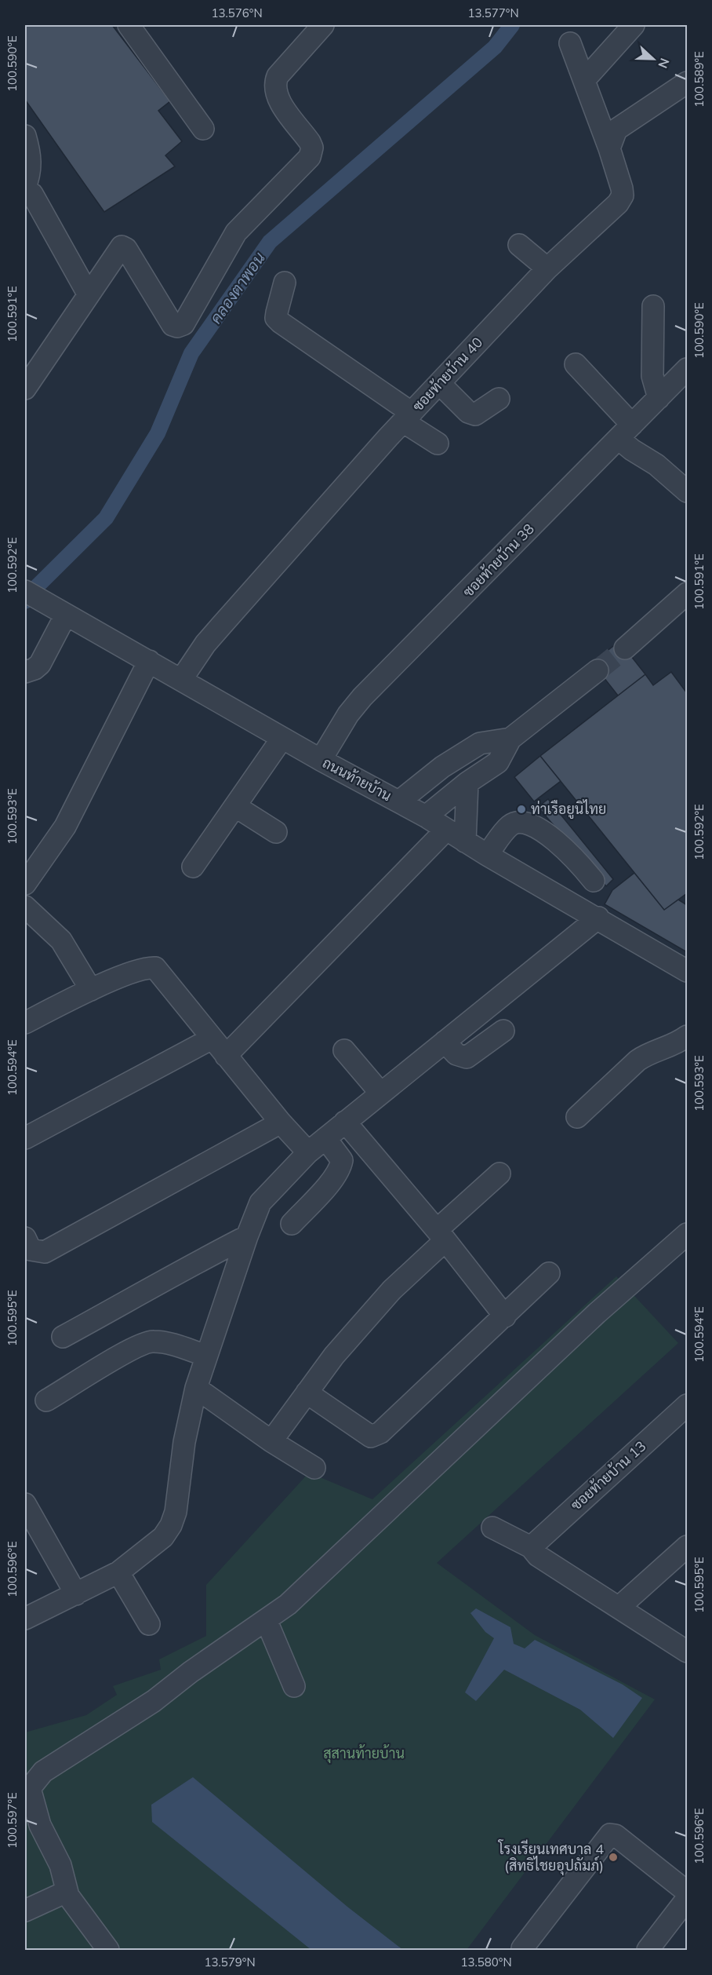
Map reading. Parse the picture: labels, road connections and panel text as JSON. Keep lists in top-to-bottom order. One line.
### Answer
{"streets":{"street":["ซอยท้ายบ้าน 40","ซอยท้ายบ้าน 38","ถนนท้ายบ้าน","ซอยท้ายบ้าน 13"]},"crossings":[["ซอยท้ายบ้าน 40","ถนนท้ายบ้าน"],["ซอยท้ายบ้าน 38","ถนนท้ายบ้าน"]],"water":["คลองตาพอน"],"parks":["สุสานท้ายบ้าน"],"places":["ท่าเรือยูนิไทย","โรงเรียนเทศบาล 4 (สิทธิไชยอุปถัมภ์)"],"north":"right","coordinates":["13.576°N","13.577°N","100.590°E","100.589°E","100.591°E","100.592°E","100.593°E","100.594°E","100.595°E","100.596°E","100.597°E","13.579°N","13.580°N"]}
